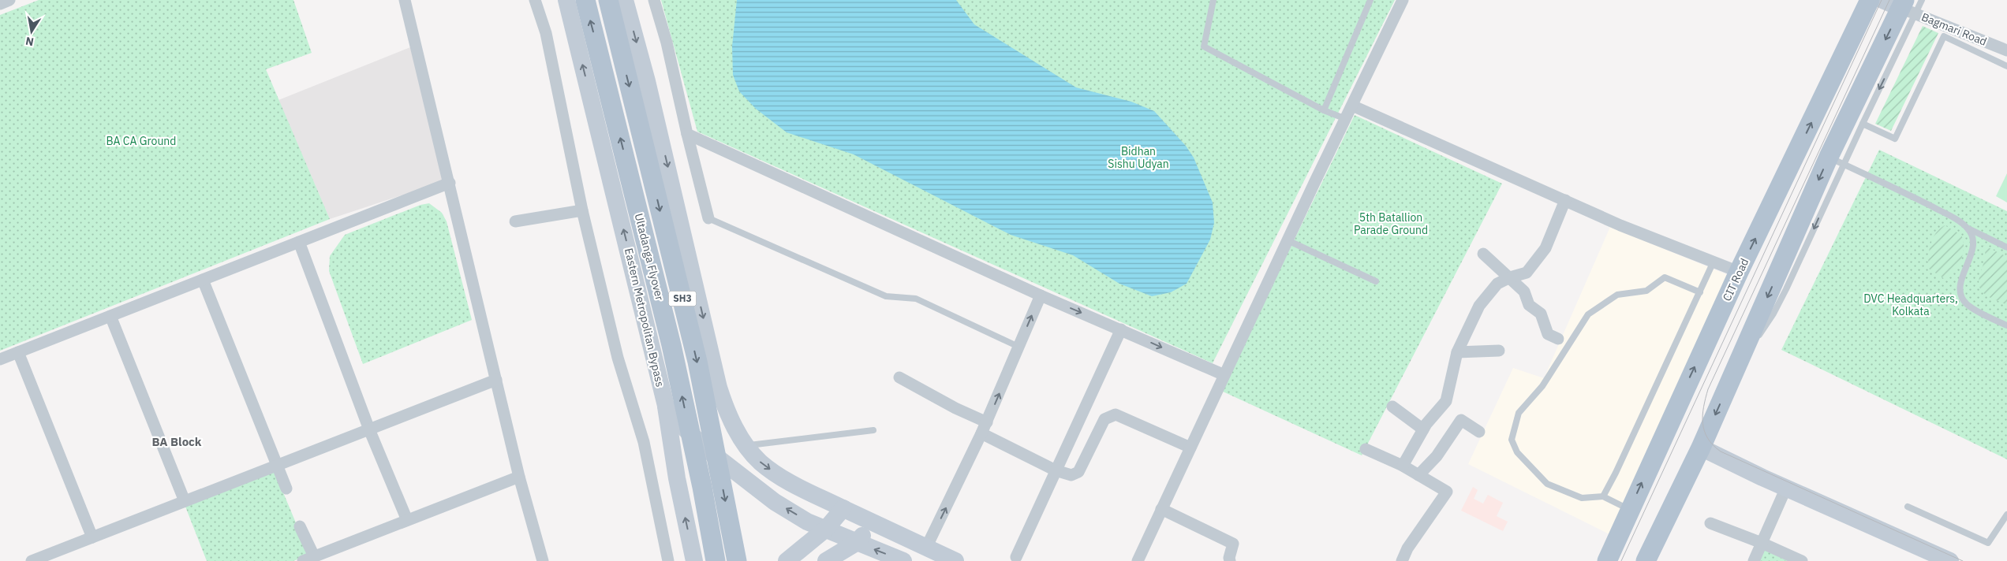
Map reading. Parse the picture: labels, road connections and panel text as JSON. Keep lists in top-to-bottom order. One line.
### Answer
{"streets":{"main road":["Ultadanga Flyover","CIT Road","SH3","Eastern Metropolitan Bypass"],"street":["Bagmari Road"]},"districts":["BA Block"],"parks":["BA CA Ground","Bidhan Sishu Udyan","5th Batallion Parade Ground","DVC Headquarters, Kolkata"],"north":"bottom"}
